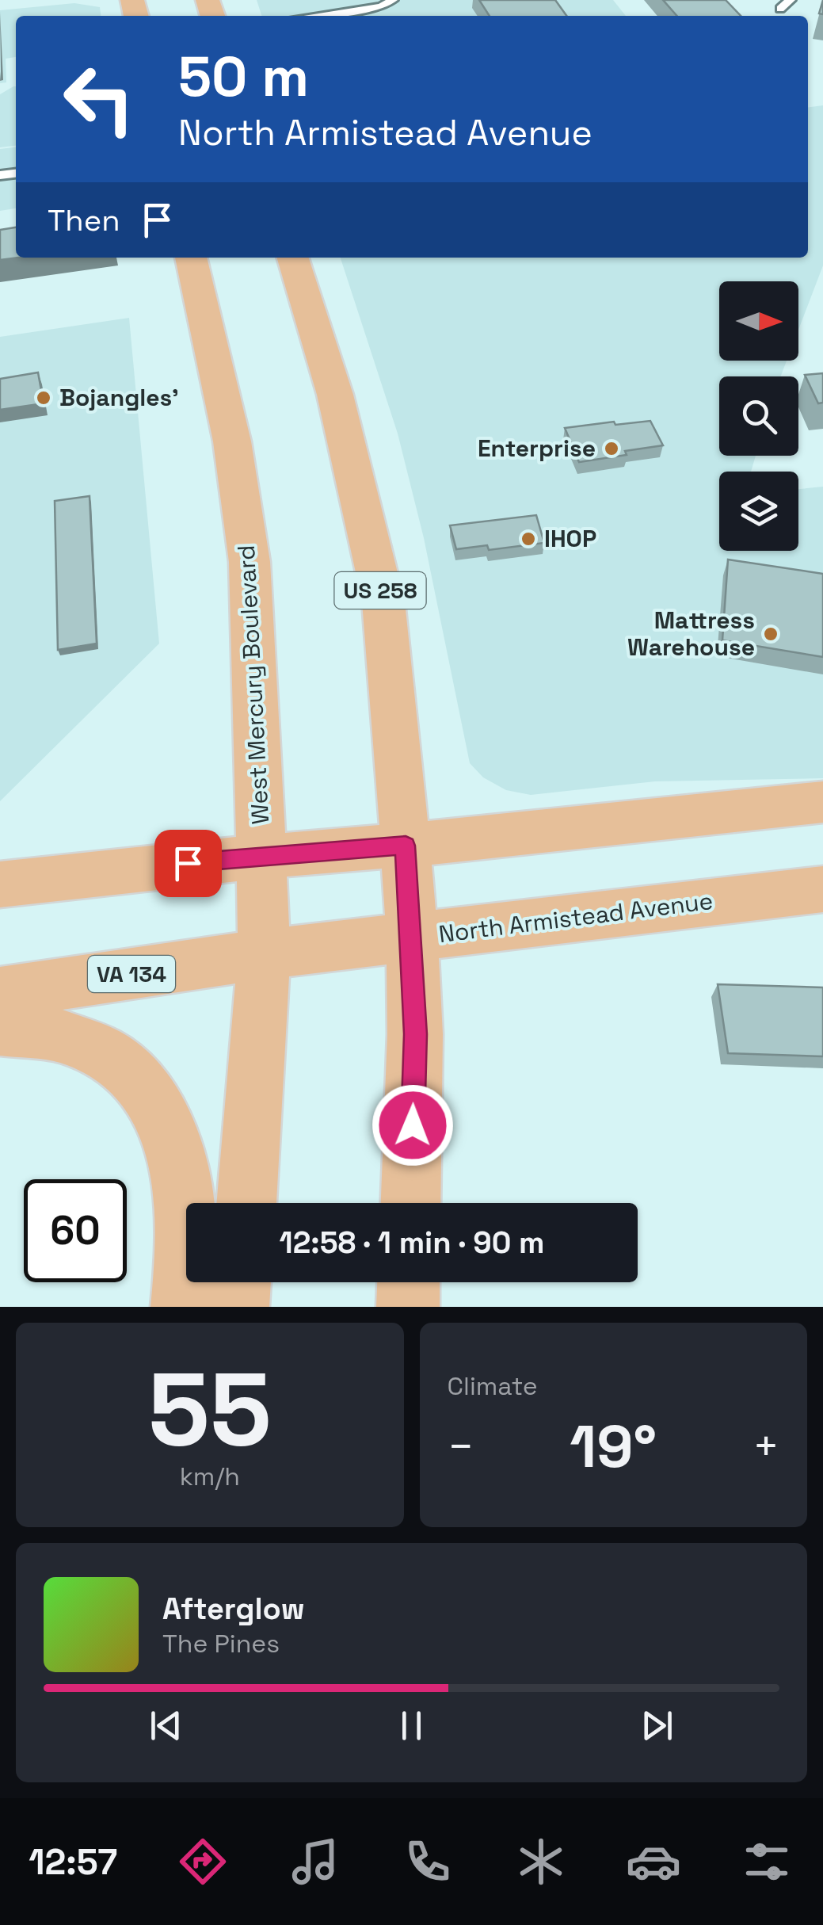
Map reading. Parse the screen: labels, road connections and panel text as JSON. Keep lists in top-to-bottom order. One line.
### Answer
{"streets":{"main road":["US 258","West Mercury Boulevard","North Armistead Avenue","VA 134"]},"crossings":[["US 258","North Armistead Avenue"],["West Mercury Boulevard","North Armistead Avenue"]],"places":["Bojangles'","Enterprise","IHOP","Mattress Warehouse"],"north":"right","page":{"turn":["50 m","North Armistead Avenue"],"then":"Then","limit":"60","trip":"12:58 · 1 min · 90 m","tile":[["55","km/h"],"Climate"],"heat":["−","19°","+"],"song":["Afterglow","The Pines"],"tabs":"12:57"}}
